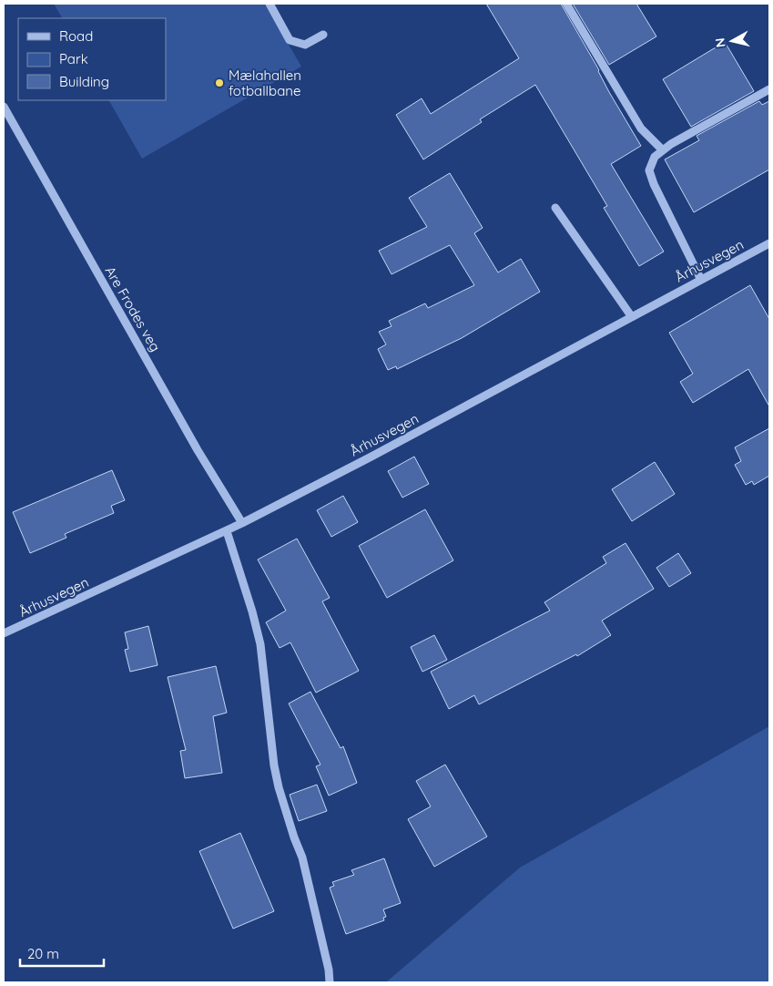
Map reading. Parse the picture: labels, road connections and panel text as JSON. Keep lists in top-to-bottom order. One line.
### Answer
{"streets":{"street":["Århusvegen","Are Frodes veg"]},"crossings":[["Århusvegen","Are Frodes veg"]],"places":["Mælahallen fotballbane"],"legend":["Road","Park","Building"],"scale_bar":"20 m","north":"left"}
